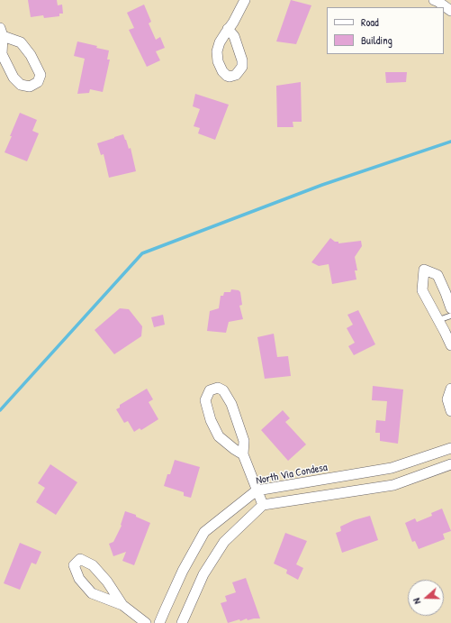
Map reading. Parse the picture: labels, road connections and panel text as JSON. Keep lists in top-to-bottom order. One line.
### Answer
{"streets":{"street":["North Via Condesa"]},"legend":["Road","Building"],"north":"left"}
